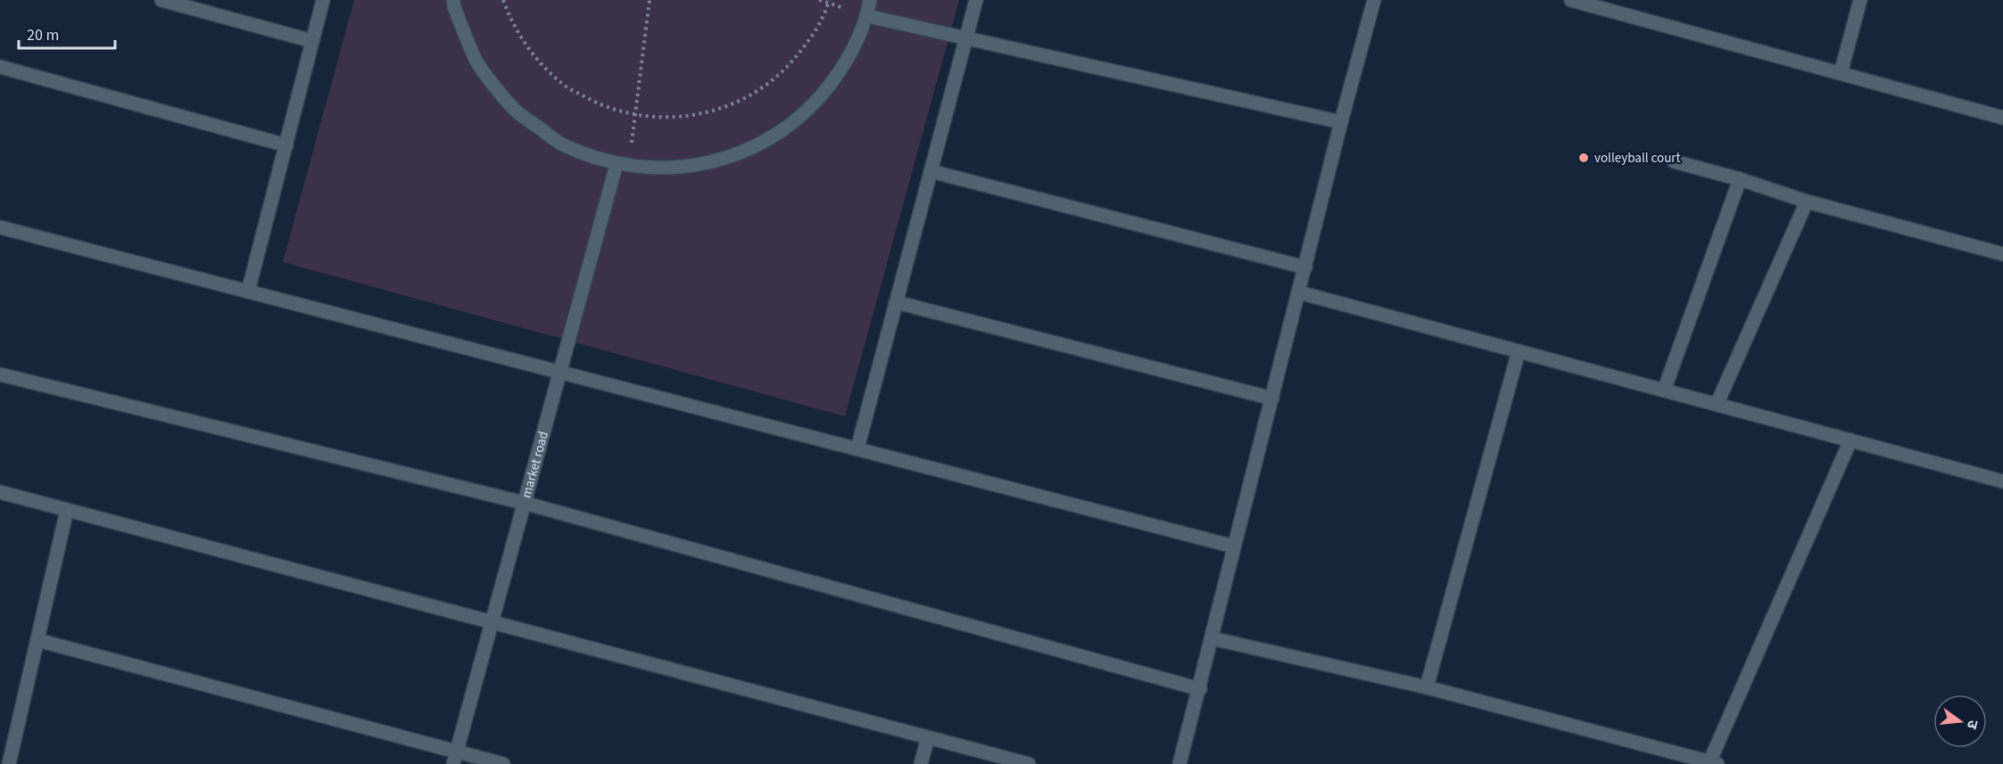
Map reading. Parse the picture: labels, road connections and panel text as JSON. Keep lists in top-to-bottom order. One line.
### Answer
{"streets":{"street":["market road"]},"places":["volleyball court"],"scale_bar":"20 m","north":"right"}
